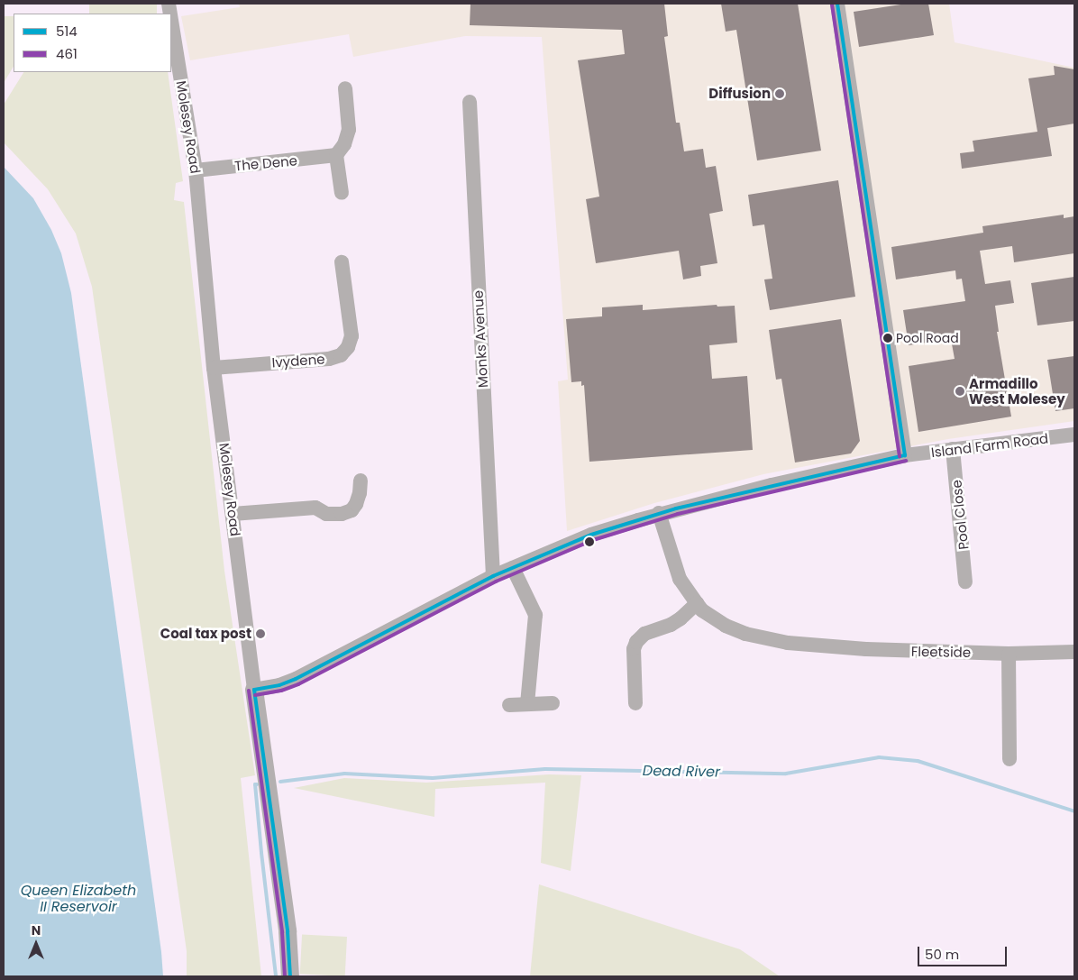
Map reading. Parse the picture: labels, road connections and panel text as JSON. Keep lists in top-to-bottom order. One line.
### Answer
{"streets":{"street":["Molesey Road","The Dene","Monks Avenue","Ivydene","Island Farm Road","Pool Close","Fleetside"]},"crossings":[["Molesey Road","The Dene"],["Molesey Road","Ivydene"],["Island Farm Road","Pool Close"]],"water":["Dead River","Queen Elizabeth II Reservoir"],"places":["Diffusion","Pool Road","Armadillo West Molesey","Coal tax post"],"lines":["transit line 514","transit line 461"],"legend":["514","461"],"scale_bar":"50 m","north":"top"}
